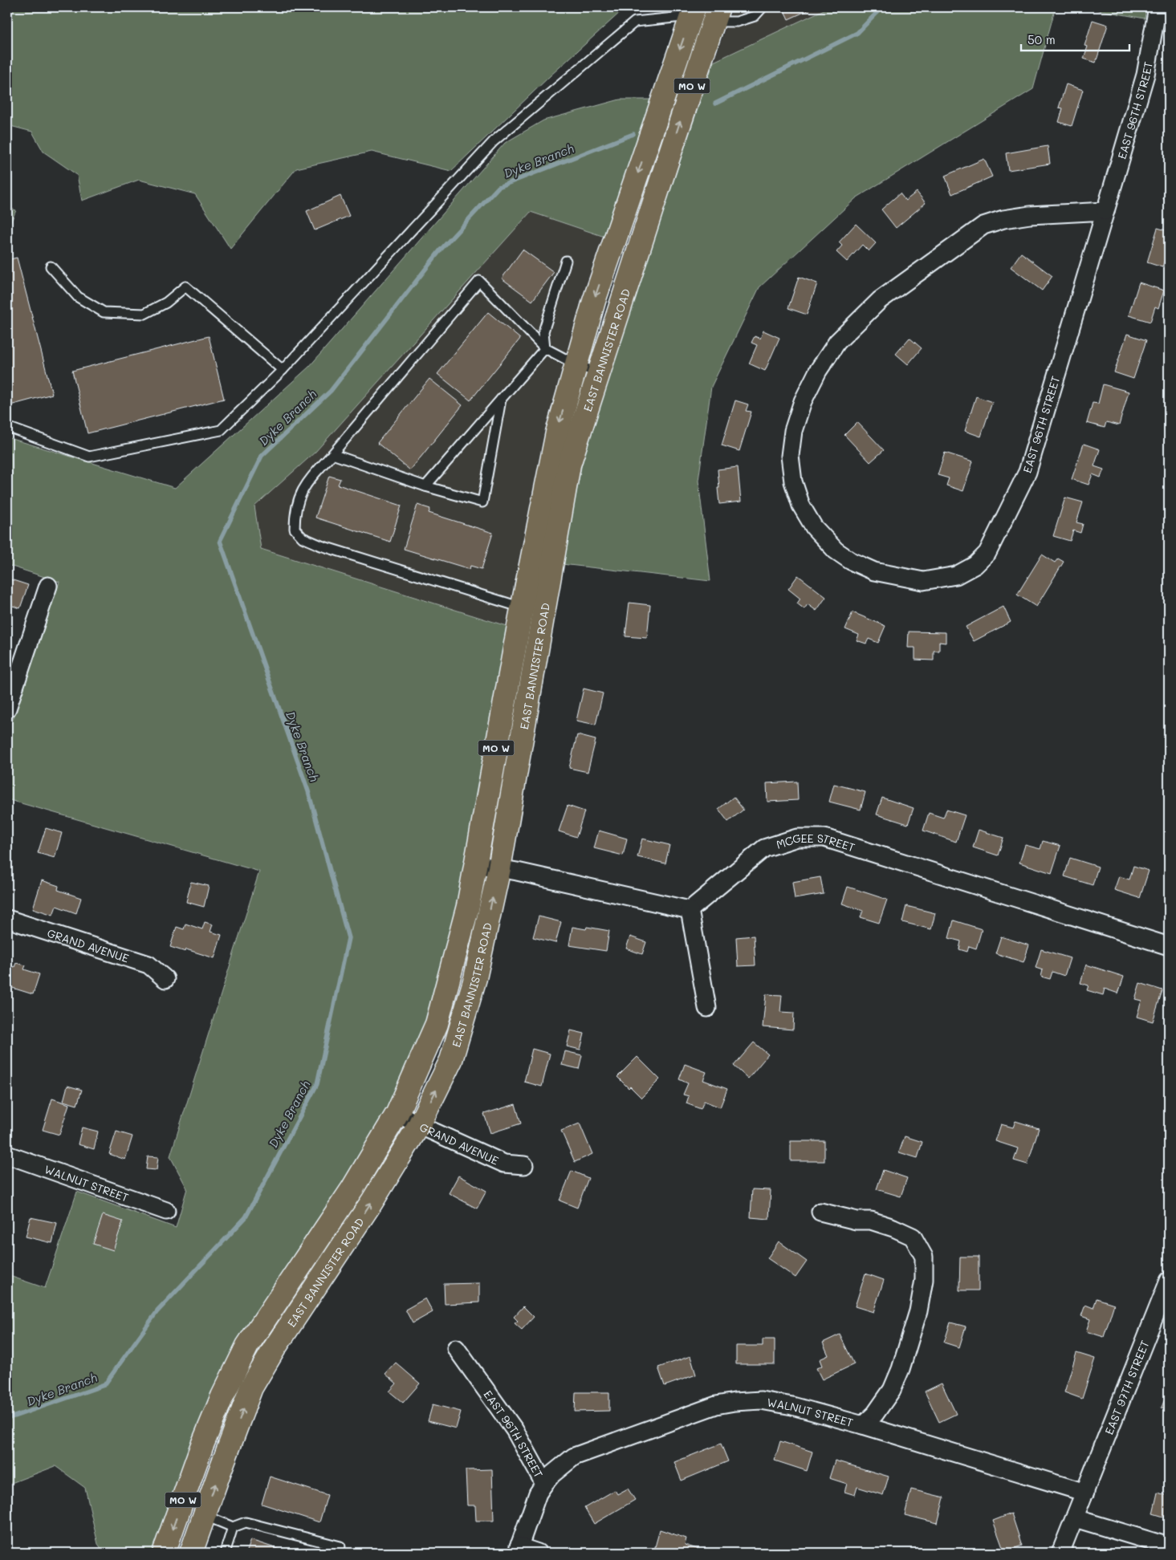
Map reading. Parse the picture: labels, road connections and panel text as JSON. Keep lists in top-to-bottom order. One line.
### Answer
{"streets":{"main road":["MO W","EAST BANNISTER ROAD"],"street":["EAST 96TH STREET","MCGEE STREET","GRAND AVENUE","WALNUT STREET","EAST 97TH STREET"]},"crossings":[["MO W","EAST BANNISTER ROAD"],["EAST 96TH STREET","WALNUT STREET"],["EAST BANNISTER ROAD","GRAND AVENUE"],["WALNUT STREET","EAST 97TH STREET"]],"water":["Dyke Branch"],"scale_bar":"50 m"}
